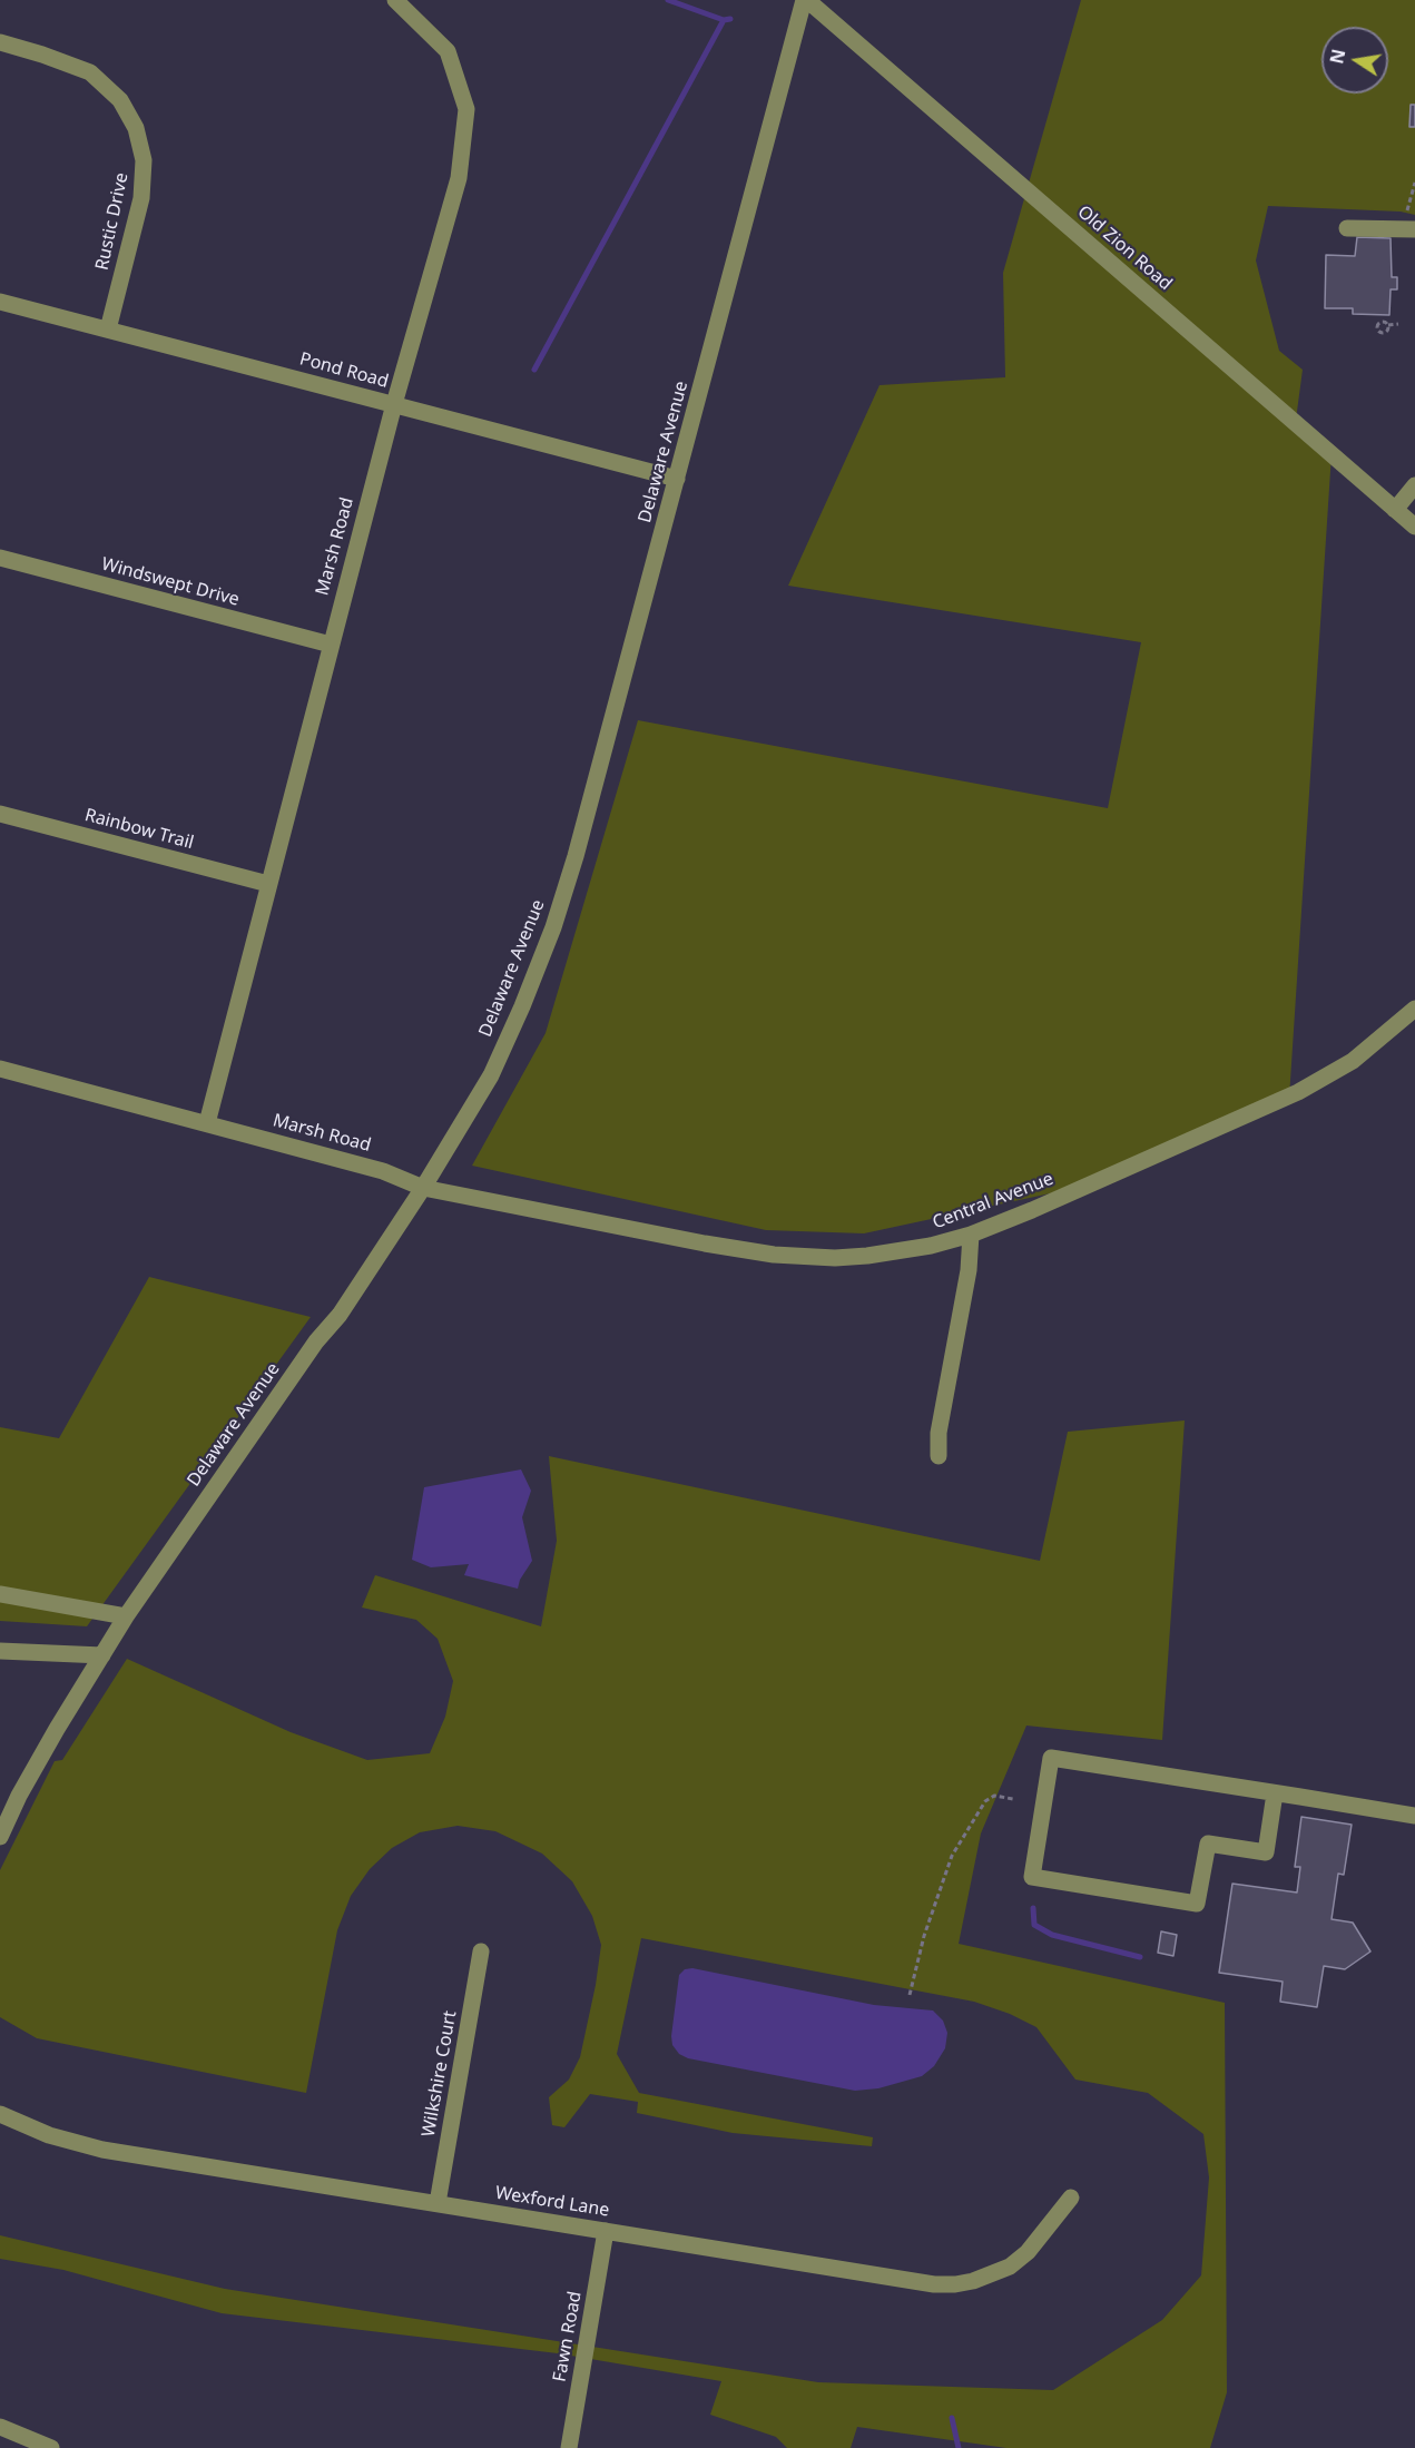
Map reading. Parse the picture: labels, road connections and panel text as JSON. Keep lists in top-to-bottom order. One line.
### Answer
{"streets":{"street":["Rustic Drive","Old Zion Road","Pond Road","Delaware Avenue","Marsh Road","Windswept Drive","Rainbow Trail","Central Avenue","Wilkshire Court","Wexford Lane","Fawn Road"]},"crossings":[["Rustic Drive","Pond Road"],["Old Zion Road","Delaware Avenue"],["Pond Road","Delaware Avenue"],["Pond Road","Marsh Road"],["Delaware Avenue","Marsh Road"],["Delaware Avenue","Central Avenue"],["Marsh Road","Windswept Drive"],["Marsh Road","Rainbow Trail"],["Marsh Road","Central Avenue"],["Wilkshire Court","Wexford Lane"],["Wexford Lane","Fawn Road"]],"north":"left"}
